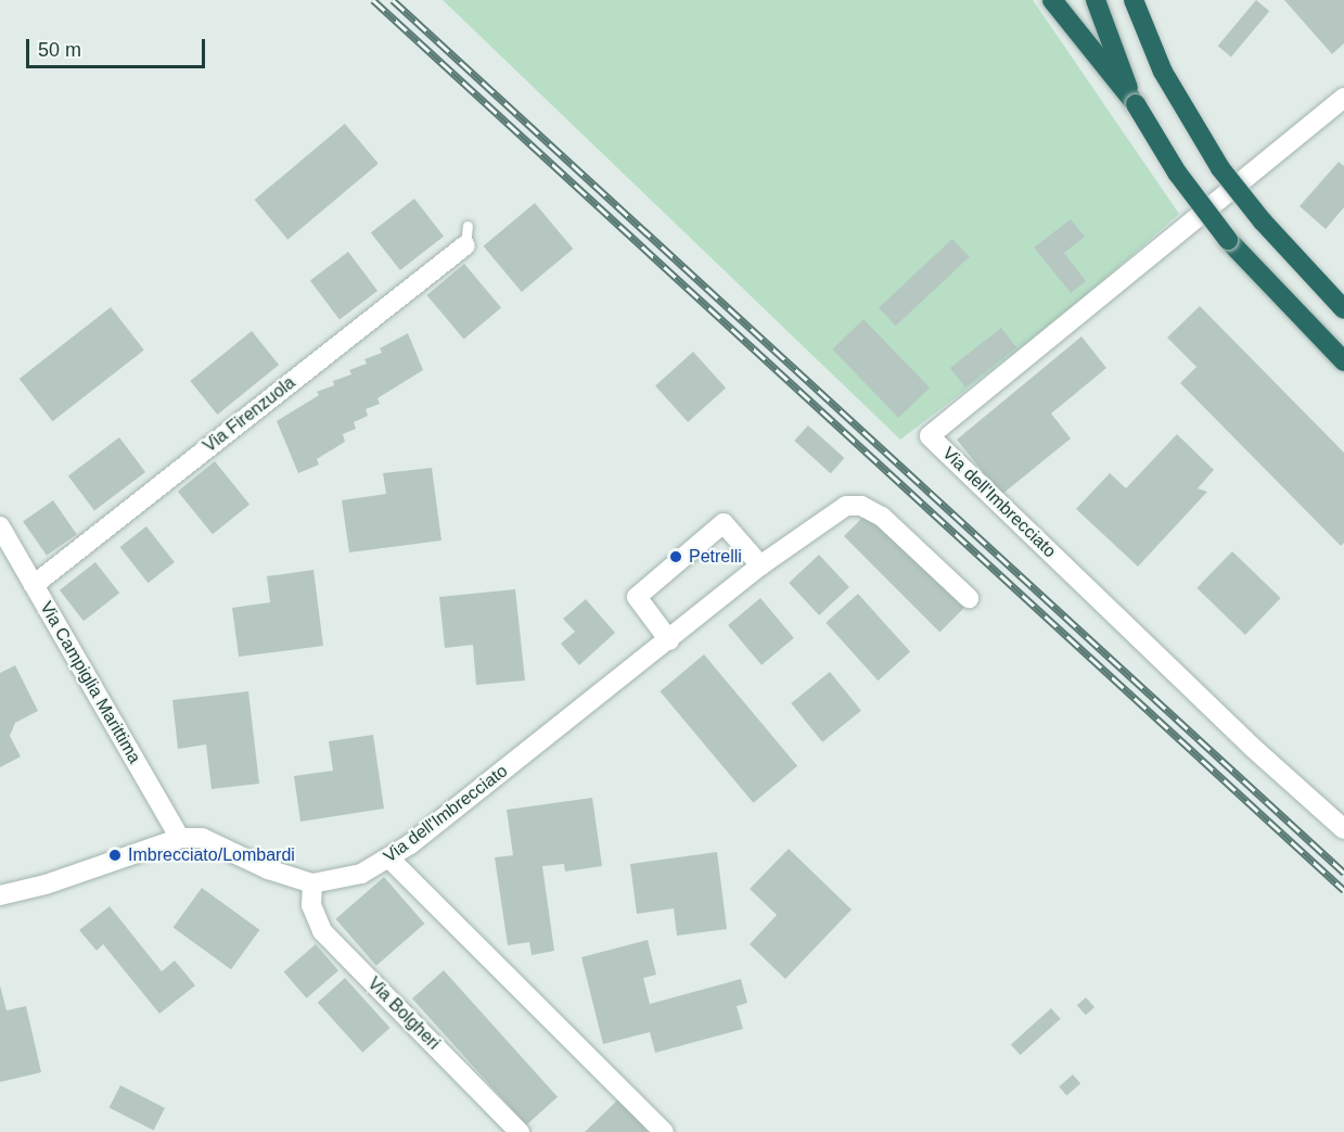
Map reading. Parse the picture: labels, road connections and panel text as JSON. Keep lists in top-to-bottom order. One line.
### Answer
{"streets":{"street":["Via Firenzuola","Via dell'Imbrecciato","Via Campiglia Marittima","Via Bolgheri"]},"crossings":[["Via Firenzuola","Via Campiglia Marittima"],["Via dell'Imbrecciato","Via Campiglia Marittima"],["Via dell'Imbrecciato","Via Bolgheri"]],"places":["Petrelli","Imbrecciato/Lombardi"],"scale_bar":"50 m"}
